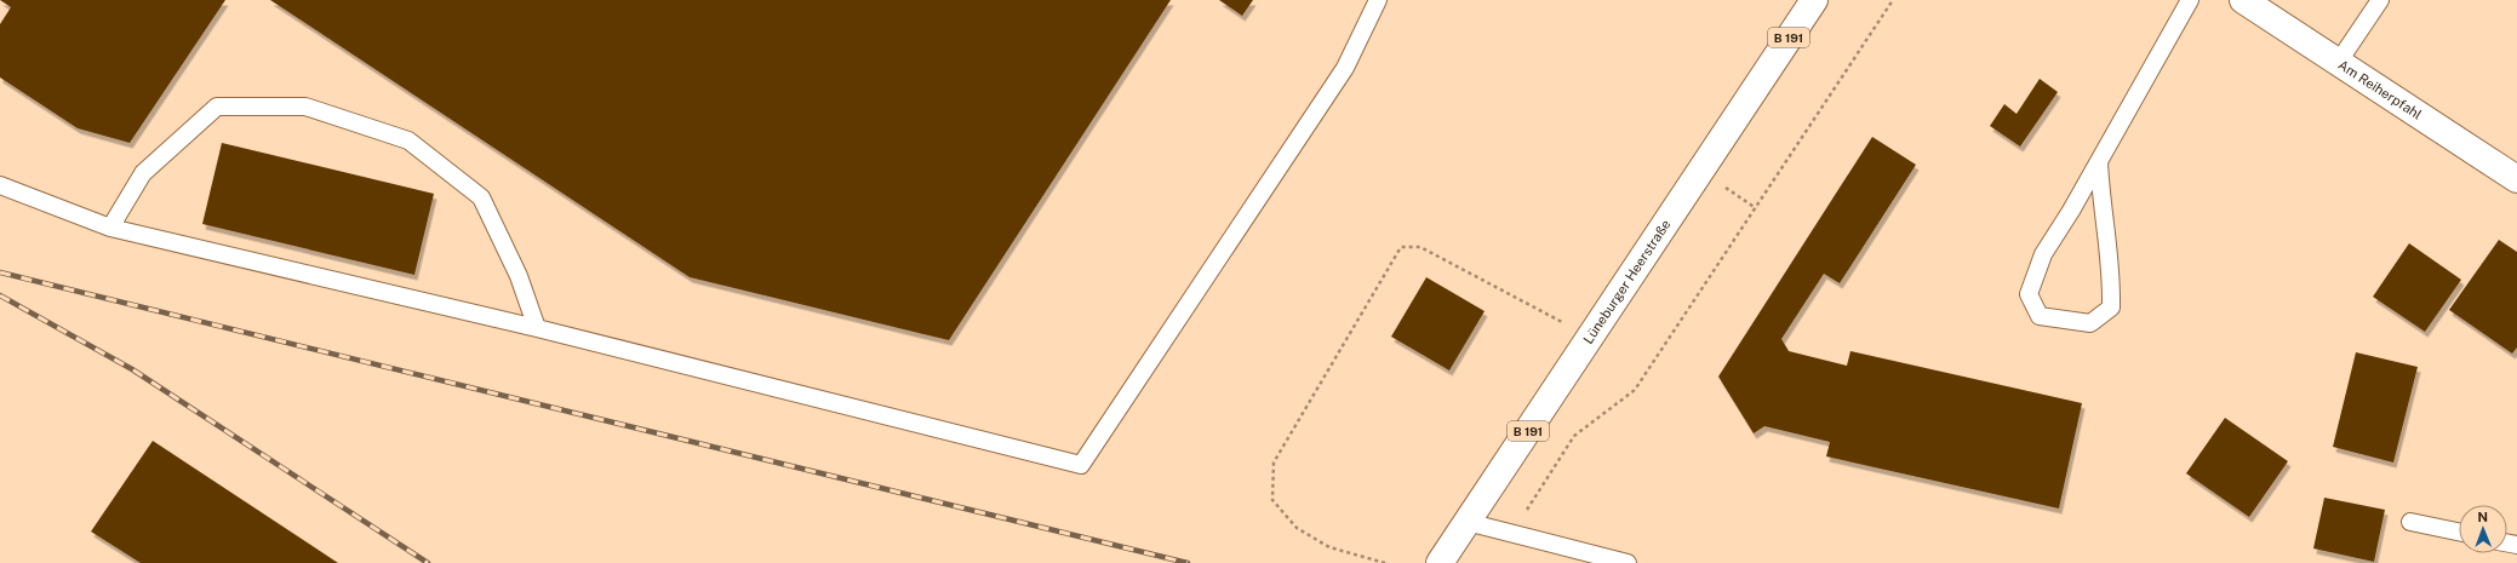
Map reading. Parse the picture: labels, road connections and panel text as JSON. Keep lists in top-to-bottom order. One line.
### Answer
{"streets":{"main road":["B 191","Am Reiherpfahl","Lüneburger Heerstraße"]},"north":"top"}
